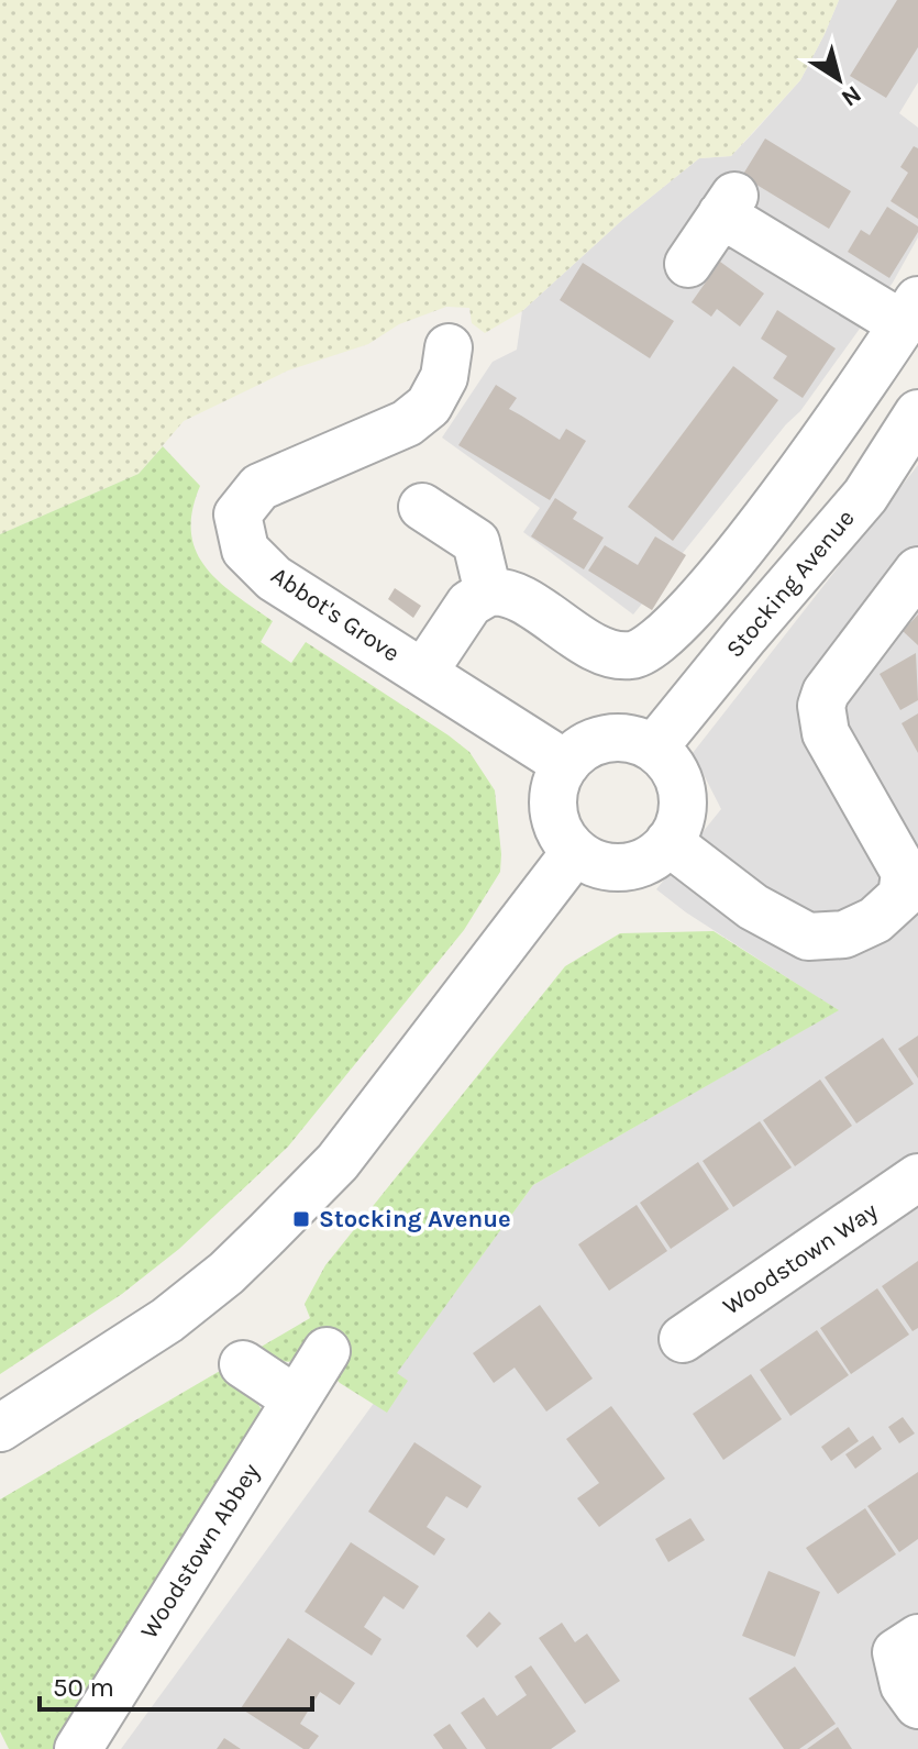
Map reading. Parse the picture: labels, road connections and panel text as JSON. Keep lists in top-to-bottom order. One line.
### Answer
{"streets":{"street":["Stocking Avenue","Abbot's Grove","Woodstown Way","Woodstown Abbey"]},"crossings":[["Stocking Avenue","Abbot's Grove"]],"places":{"transit":["Stocking Avenue"]},"scale_bar":"50 m","north":"bottom right"}
